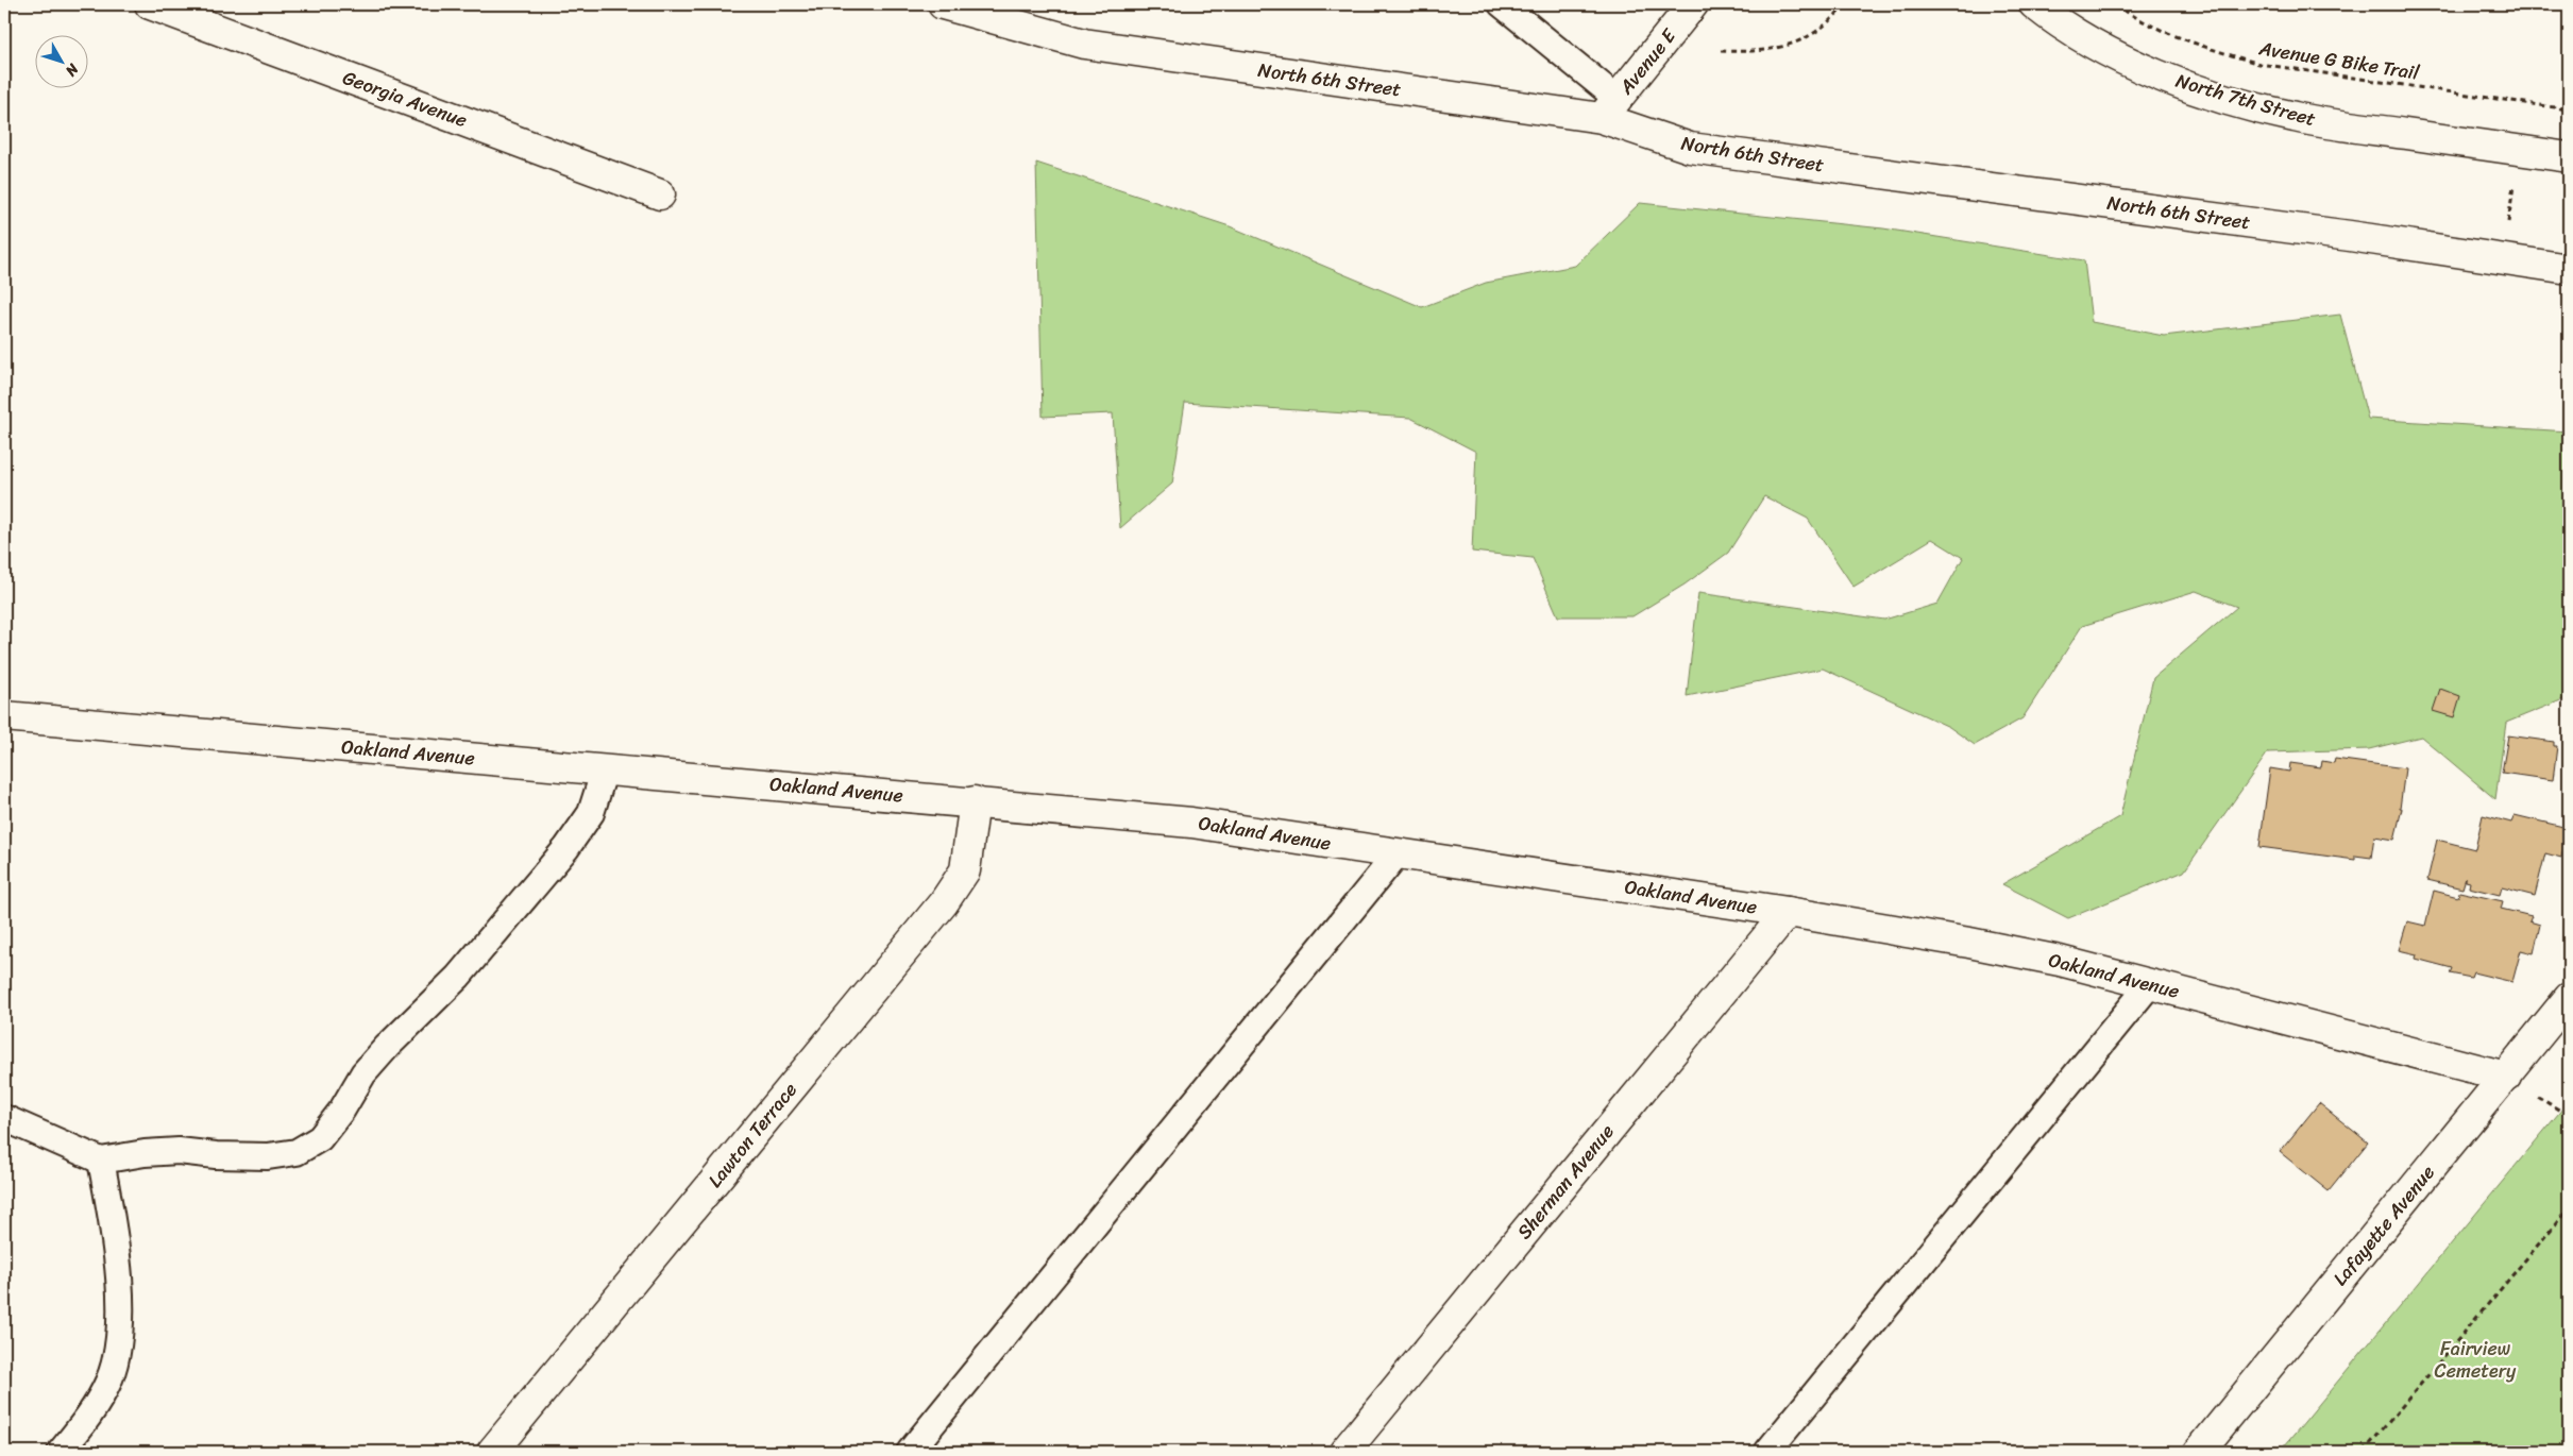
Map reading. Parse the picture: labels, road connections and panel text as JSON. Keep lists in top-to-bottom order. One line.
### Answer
{"streets":{"street":["Avenue E","North 6th Street","Georgia Avenue","North 7th Street","Oakland Avenue","Lawton Terrace","Sherman Avenue","Lafayette Avenue"],"path":["Avenue G Bike Trail"]},"crossings":[["Avenue E","North 6th Street"],["Oakland Avenue","Lawton Terrace"],["Oakland Avenue","Sherman Avenue"],["Oakland Avenue","Lafayette Avenue"]],"parks":["Fairview Cemetery"],"north":"bottom right"}
